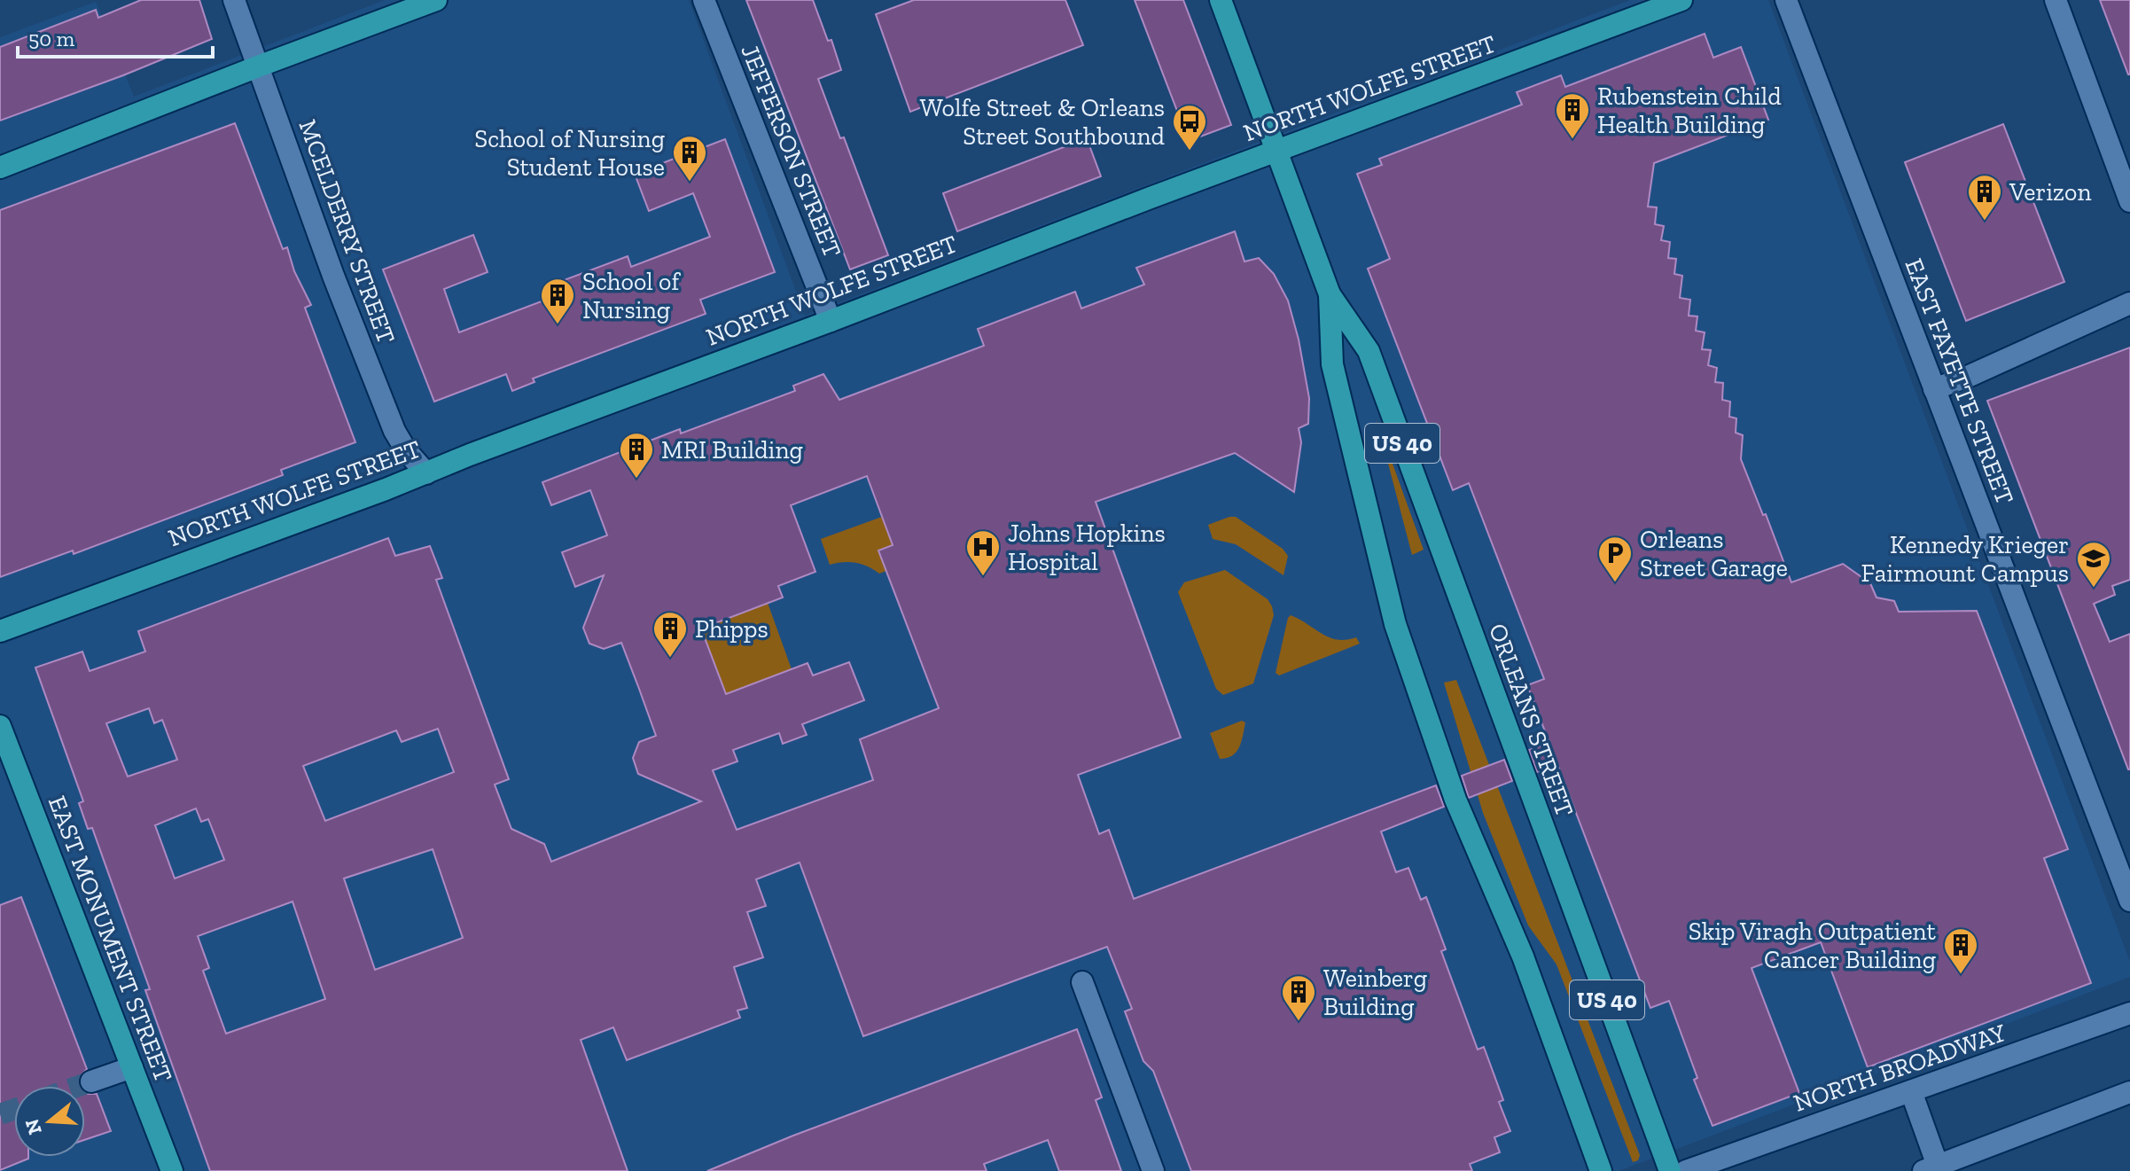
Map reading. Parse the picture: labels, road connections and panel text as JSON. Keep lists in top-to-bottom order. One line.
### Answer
{"streets":{"main road":["NORTH WOLFE STREET","JEFFERSON STREET","MCELDERRY STREET","EAST FAYETTE STREET","US 40","ORLEANS STREET","EAST MONUMENT STREET","NORTH BROADWAY"]},"crossings":[["NORTH WOLFE STREET","JEFFERSON STREET"],["NORTH WOLFE STREET","MCELDERRY STREET"],["NORTH WOLFE STREET","ORLEANS STREET"]],"places":{"building":["Rubenstein Child Health Building","School of Nursing Student House","Verizon","School of Nursing","MRI Building","Phipps","Skip Viragh Outpatient Cancer Building","Weinberg Building"],"bus stop":["Wolfe Street & Orleans Street Southbound"],"hospital":["Johns Hopkins Hospital"],"parking":["Orleans Street Garage"],"school or university":["Kennedy Krieger Fairmount Campus"]},"scale_bar":"50 m","north":"left"}
